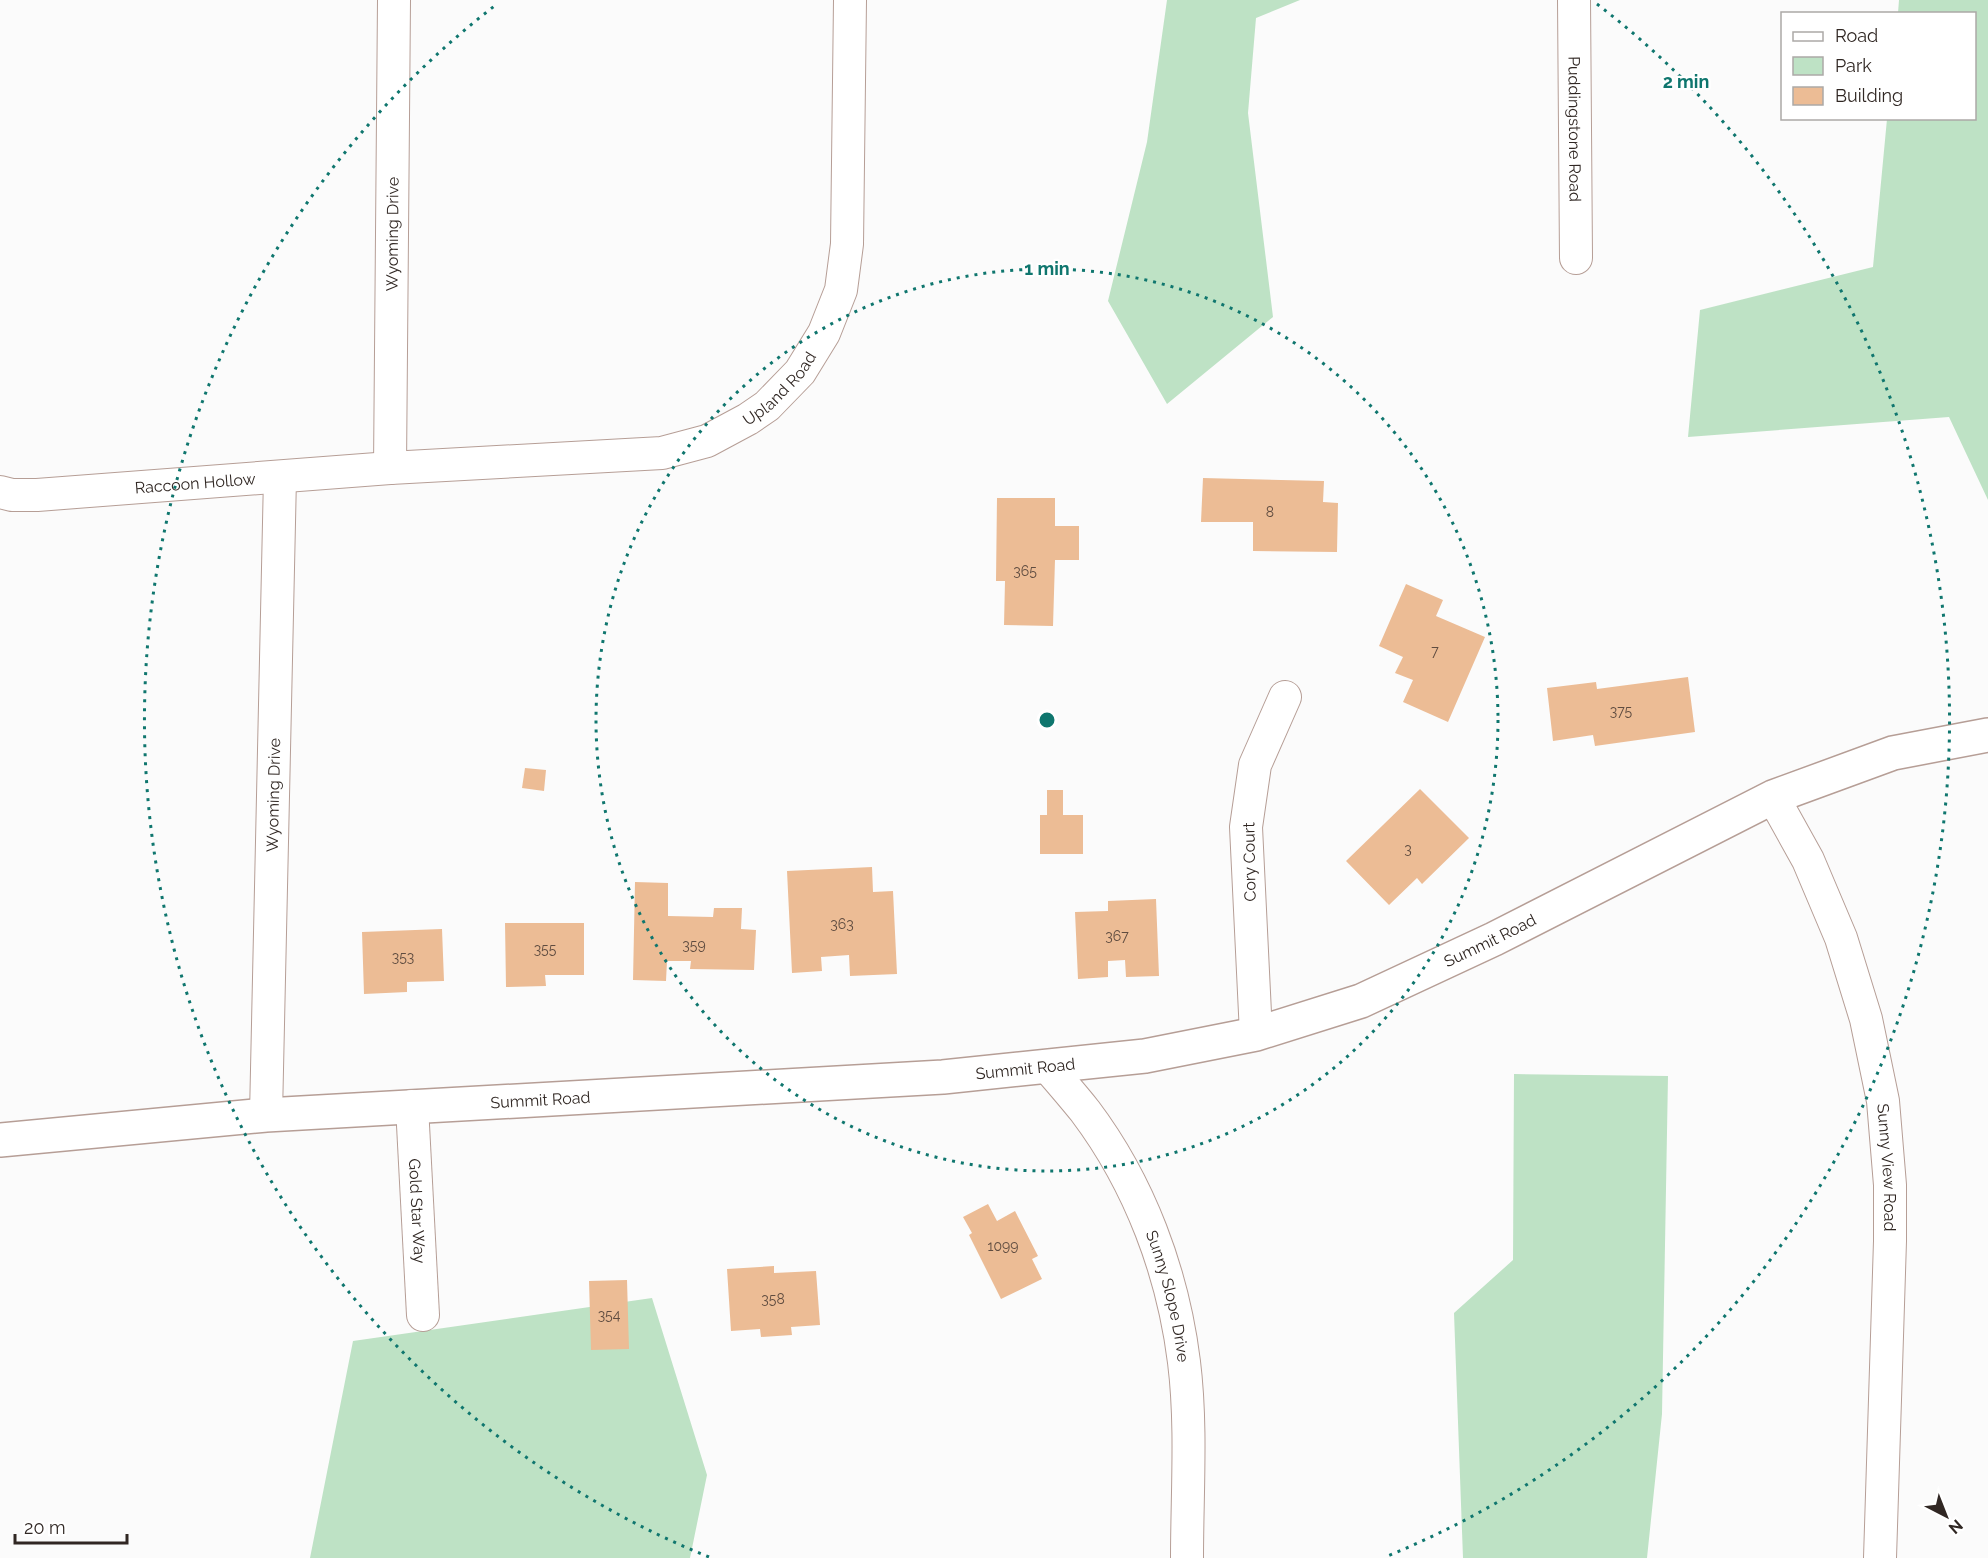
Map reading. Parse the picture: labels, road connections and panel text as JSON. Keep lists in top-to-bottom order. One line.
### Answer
{"streets":{"main road":["Summit Road"],"street":["Puddingstone Road","Wyoming Drive","Upland Road","Raccoon Hollow","Cory Court","Sunny View Road","Gold Star Way","Sunny Slope Drive"]},"crossings":[["Wyoming Drive","Upland Road"],["Wyoming Drive","Raccoon Hollow"],["Wyoming Drive","Summit Road"],["Upland Road","Raccoon Hollow"],["Cory Court","Summit Road"],["Summit Road","Sunny View Road"],["Summit Road","Gold Star Way"],["Summit Road","Sunny Slope Drive"]],"house_numbers":["8","365","7","375","3","363","367","359","355","353","1099","358","354"],"legend":["Road","Park","Building"],"scale_bar":"20 m","north":"bottom right","rings":["2 min","1 min"]}
